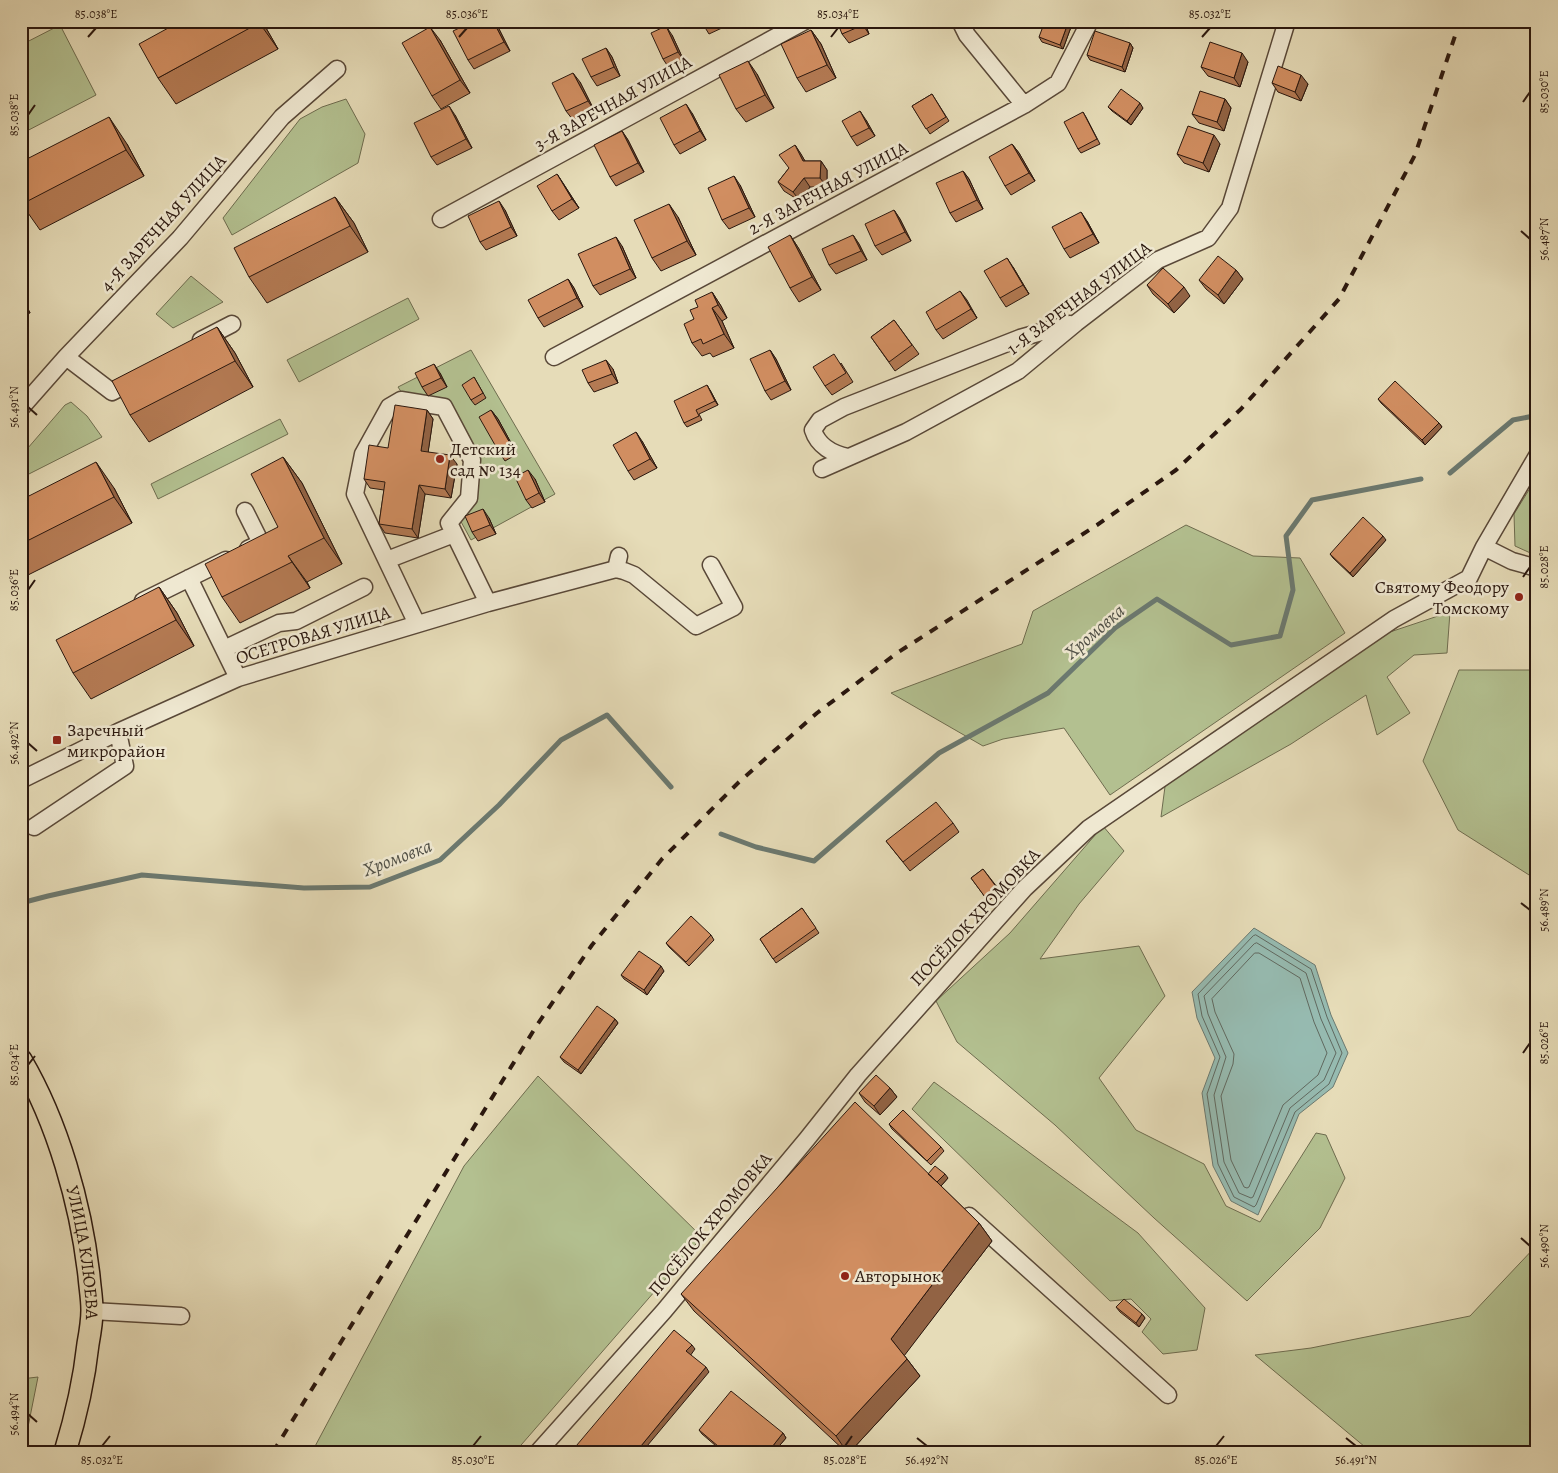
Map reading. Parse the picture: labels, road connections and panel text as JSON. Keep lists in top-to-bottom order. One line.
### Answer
{"streets":{"main road":["УЛИЦА КЛЮЕВА"],"street":["3-Я ЗАРЕЧНАЯ УЛИЦА","2-Я ЗАРЕЧНАЯ УЛИЦА","4-Я ЗАРЕЧНАЯ УЛИЦА","1-Я ЗАРЕЧНАЯ УЛИЦА","ОСЕТРОВАЯ УЛИЦА","ПОСЁЛОК ХРОМОВКА"]},"water":["Хромовка"],"places":{"other":["Детский сад № 134","Святому Феодору Томскому","Авторынок"],"transit":["Заречный микрорайон"]},"coordinates":["85.038°E","85.036°E","85.034°E","85.032°E","85.030°E","56.487°N","56.491°N","85.028°E","56.492°N","56.489°N","85.026°E","56.490°N","56.494°N"]}
